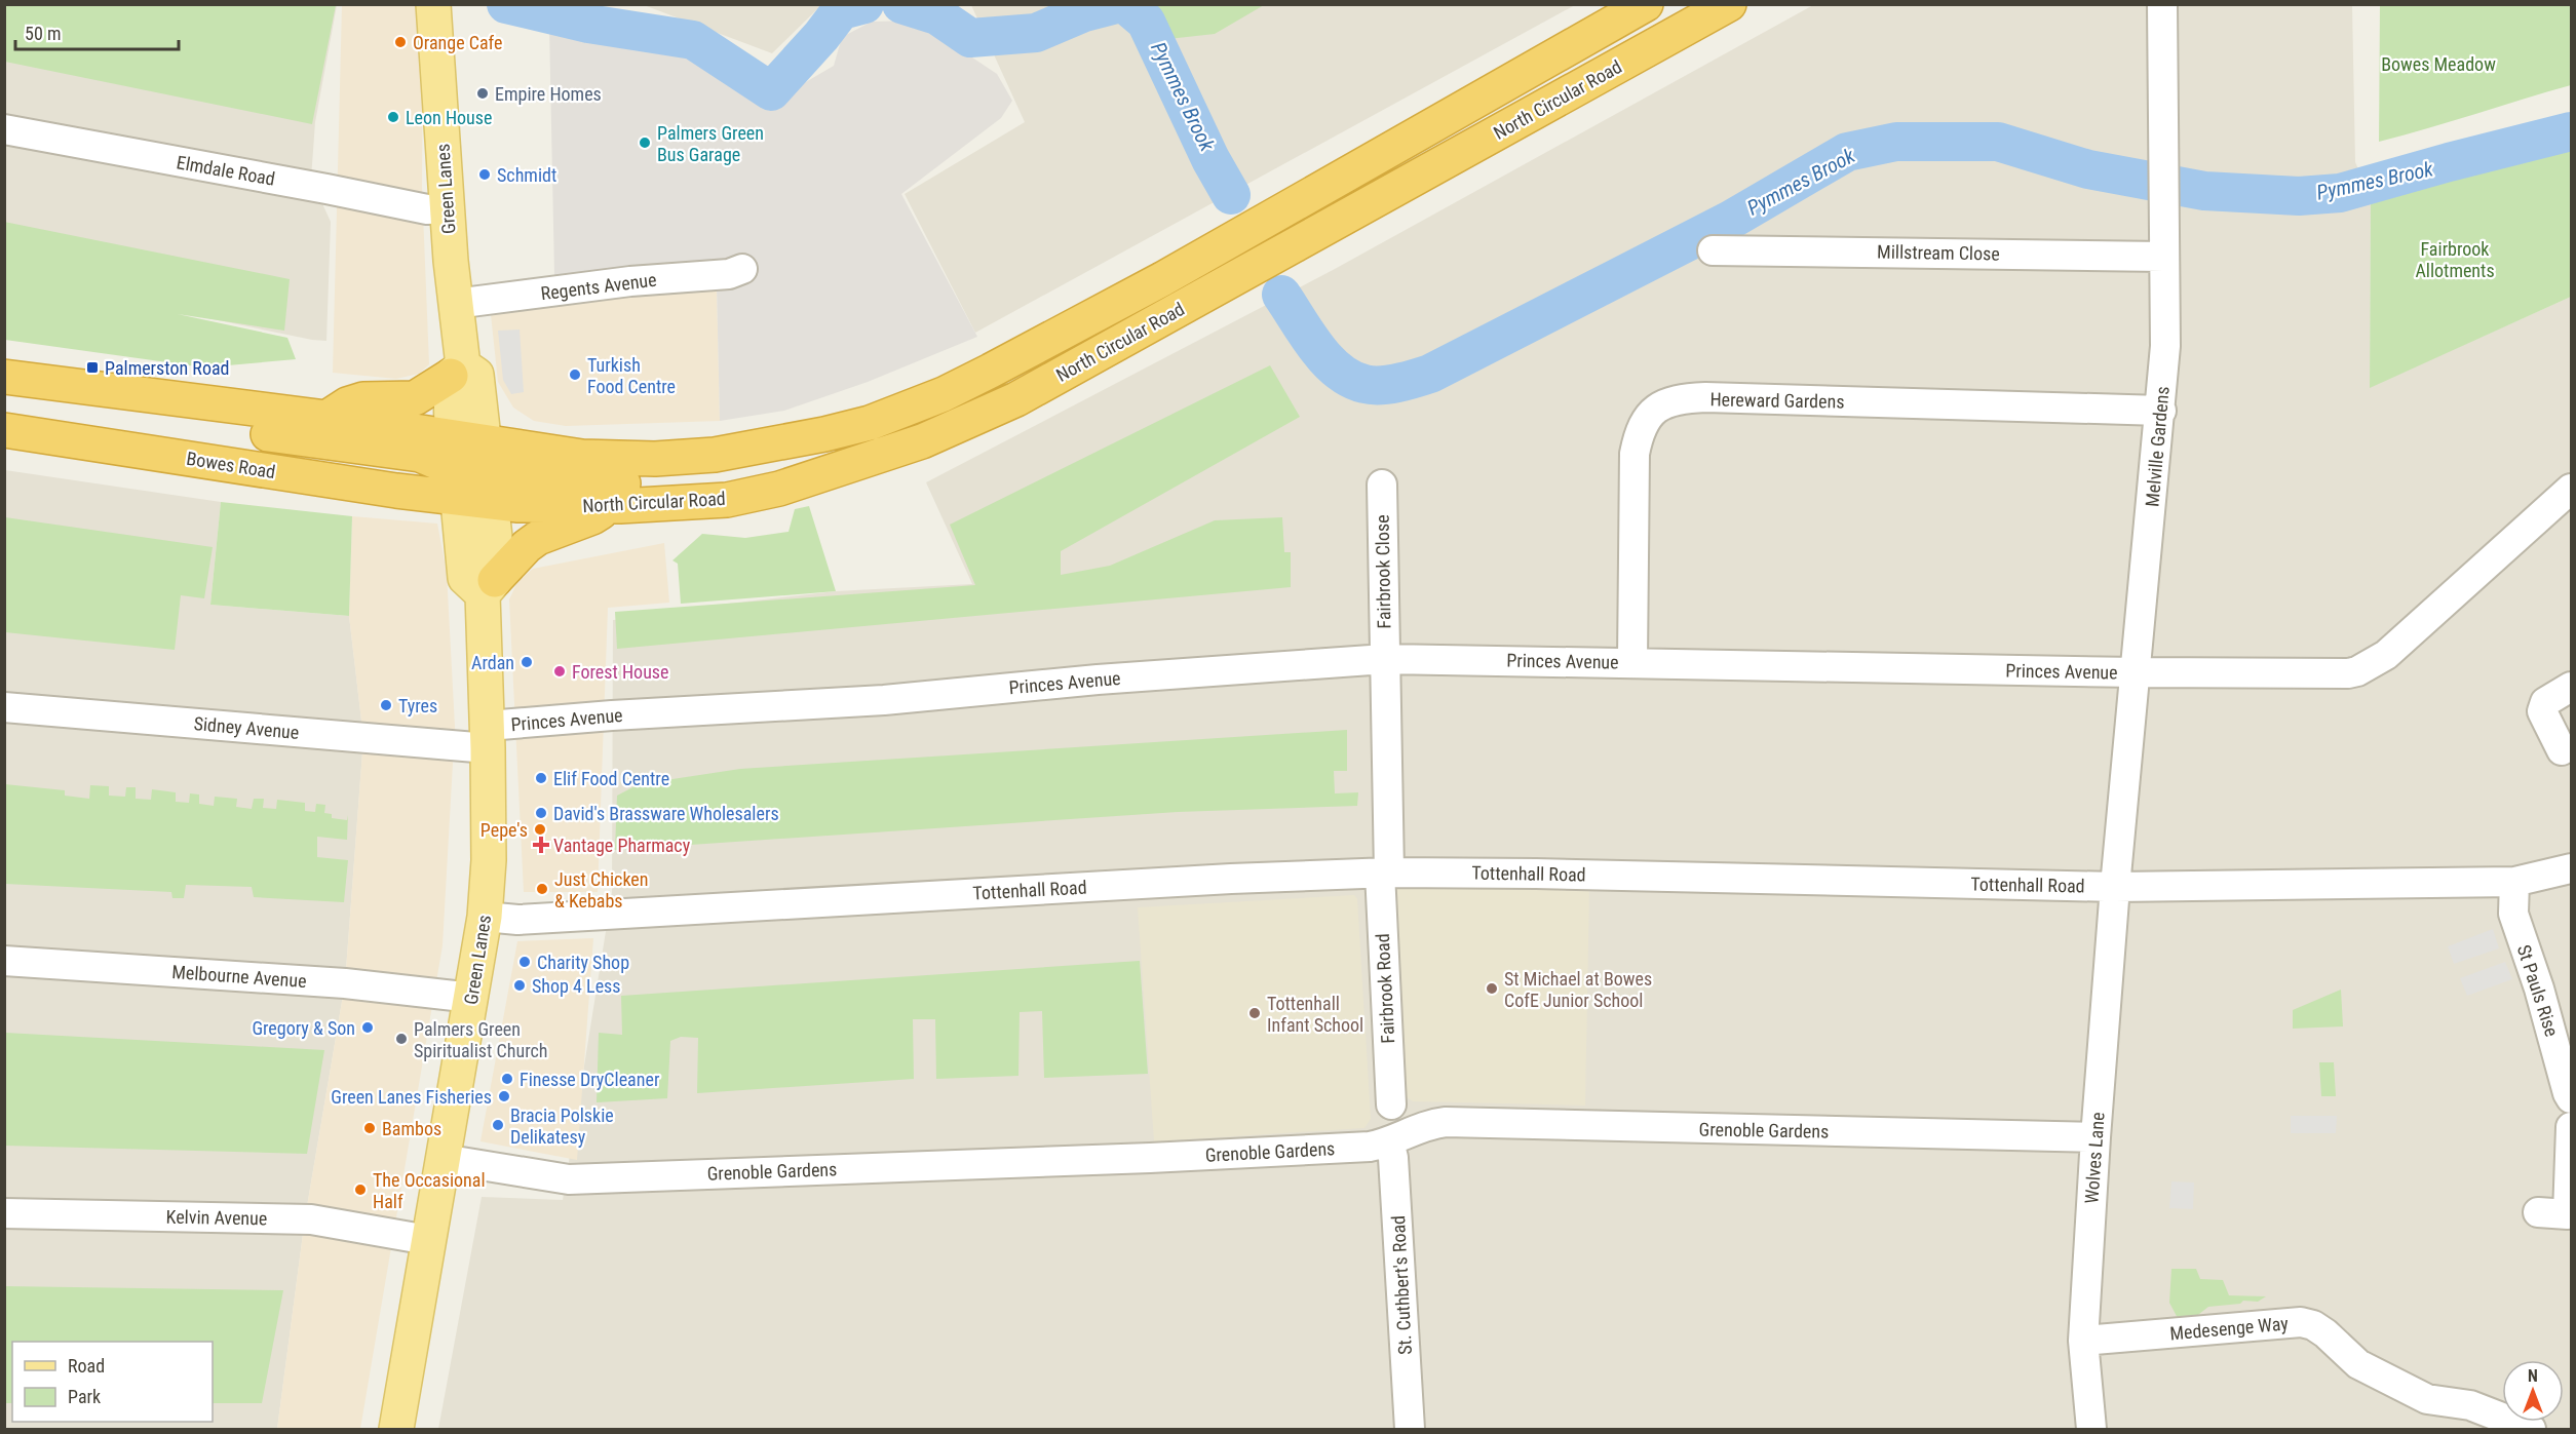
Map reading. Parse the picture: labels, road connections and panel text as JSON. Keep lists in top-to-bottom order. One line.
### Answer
{"streets":{"highway":["North Circular Road","Bowes Road"],"main road":["Green Lanes"],"street":["Elmdale Road","Millstream Close","Regents Avenue","Hereward Gardens","Melville Gardens","Fairbrook Close","Princes Avenue","Sidney Avenue","Tottenhall Road","Melbourne Avenue","Fairbrook Road","St Pauls Rise","Grenoble Gardens","Wolves Lane","Kelvin Avenue","St. Cuthbert's Road","Medesenge Way"]},"crossings":[["North Circular Road","Green Lanes"],["North Circular Road","Bowes Road"],["Elmdale Road","Green Lanes"],["Green Lanes","Regents Avenue"],["Green Lanes","Bowes Road"],["Green Lanes","Princes Avenue"],["Green Lanes","Sidney Avenue"],["Green Lanes","Tottenhall Road"],["Green Lanes","Melbourne Avenue"],["Green Lanes","Grenoble Gardens"],["Green Lanes","Kelvin Avenue"],["Millstream Close","Melville Gardens"],["Hereward Gardens","Melville Gardens"],["Hereward Gardens","Princes Avenue"],["Melville Gardens","Princes Avenue"],["Melville Gardens","Tottenhall Road"],["Melville Gardens","Wolves Lane"],["Fairbrook Close","Princes Avenue"],["Fairbrook Close","Fairbrook Road"],["Princes Avenue","Sidney Avenue"],["Princes Avenue","Fairbrook Road"],["Tottenhall Road","Fairbrook Road"],["Tottenhall Road","St Pauls Rise"],["Tottenhall Road","Wolves Lane"],["Grenoble Gardens","Wolves Lane"],["Grenoble Gardens","St. Cuthbert's Road"],["Wolves Lane","Medesenge Way"]],"water":["Pymmes Brook"],"parks":["Bowes Meadow","Fairbrook Allotments"],"places":{"other":["Orange Cafe","Empire Homes","Leon House","Palmers Green Bus Garage","Schmidt","Turkish Food Centre","Ardan","Forest House","Tyres","Elif Food Centre","David's Brassware Wholesalers","Pepe's","Just Chicken & Kebabs","Charity Shop","Shop 4 Less","St Michael at Bowes CofE Junior School","Tottenhall Infant School","Gregory & Son","Palmers Green Spiritualist Church","Finesse DryCleaner","Green Lanes Fisheries","Bracia Polskie Delikatesy","Bambos","The Occasional Half"],"transit":["Palmerston Road"],"health":["Vantage Pharmacy"]},"legend":["Road","Park"],"scale_bar":"50 m","north":"top"}
